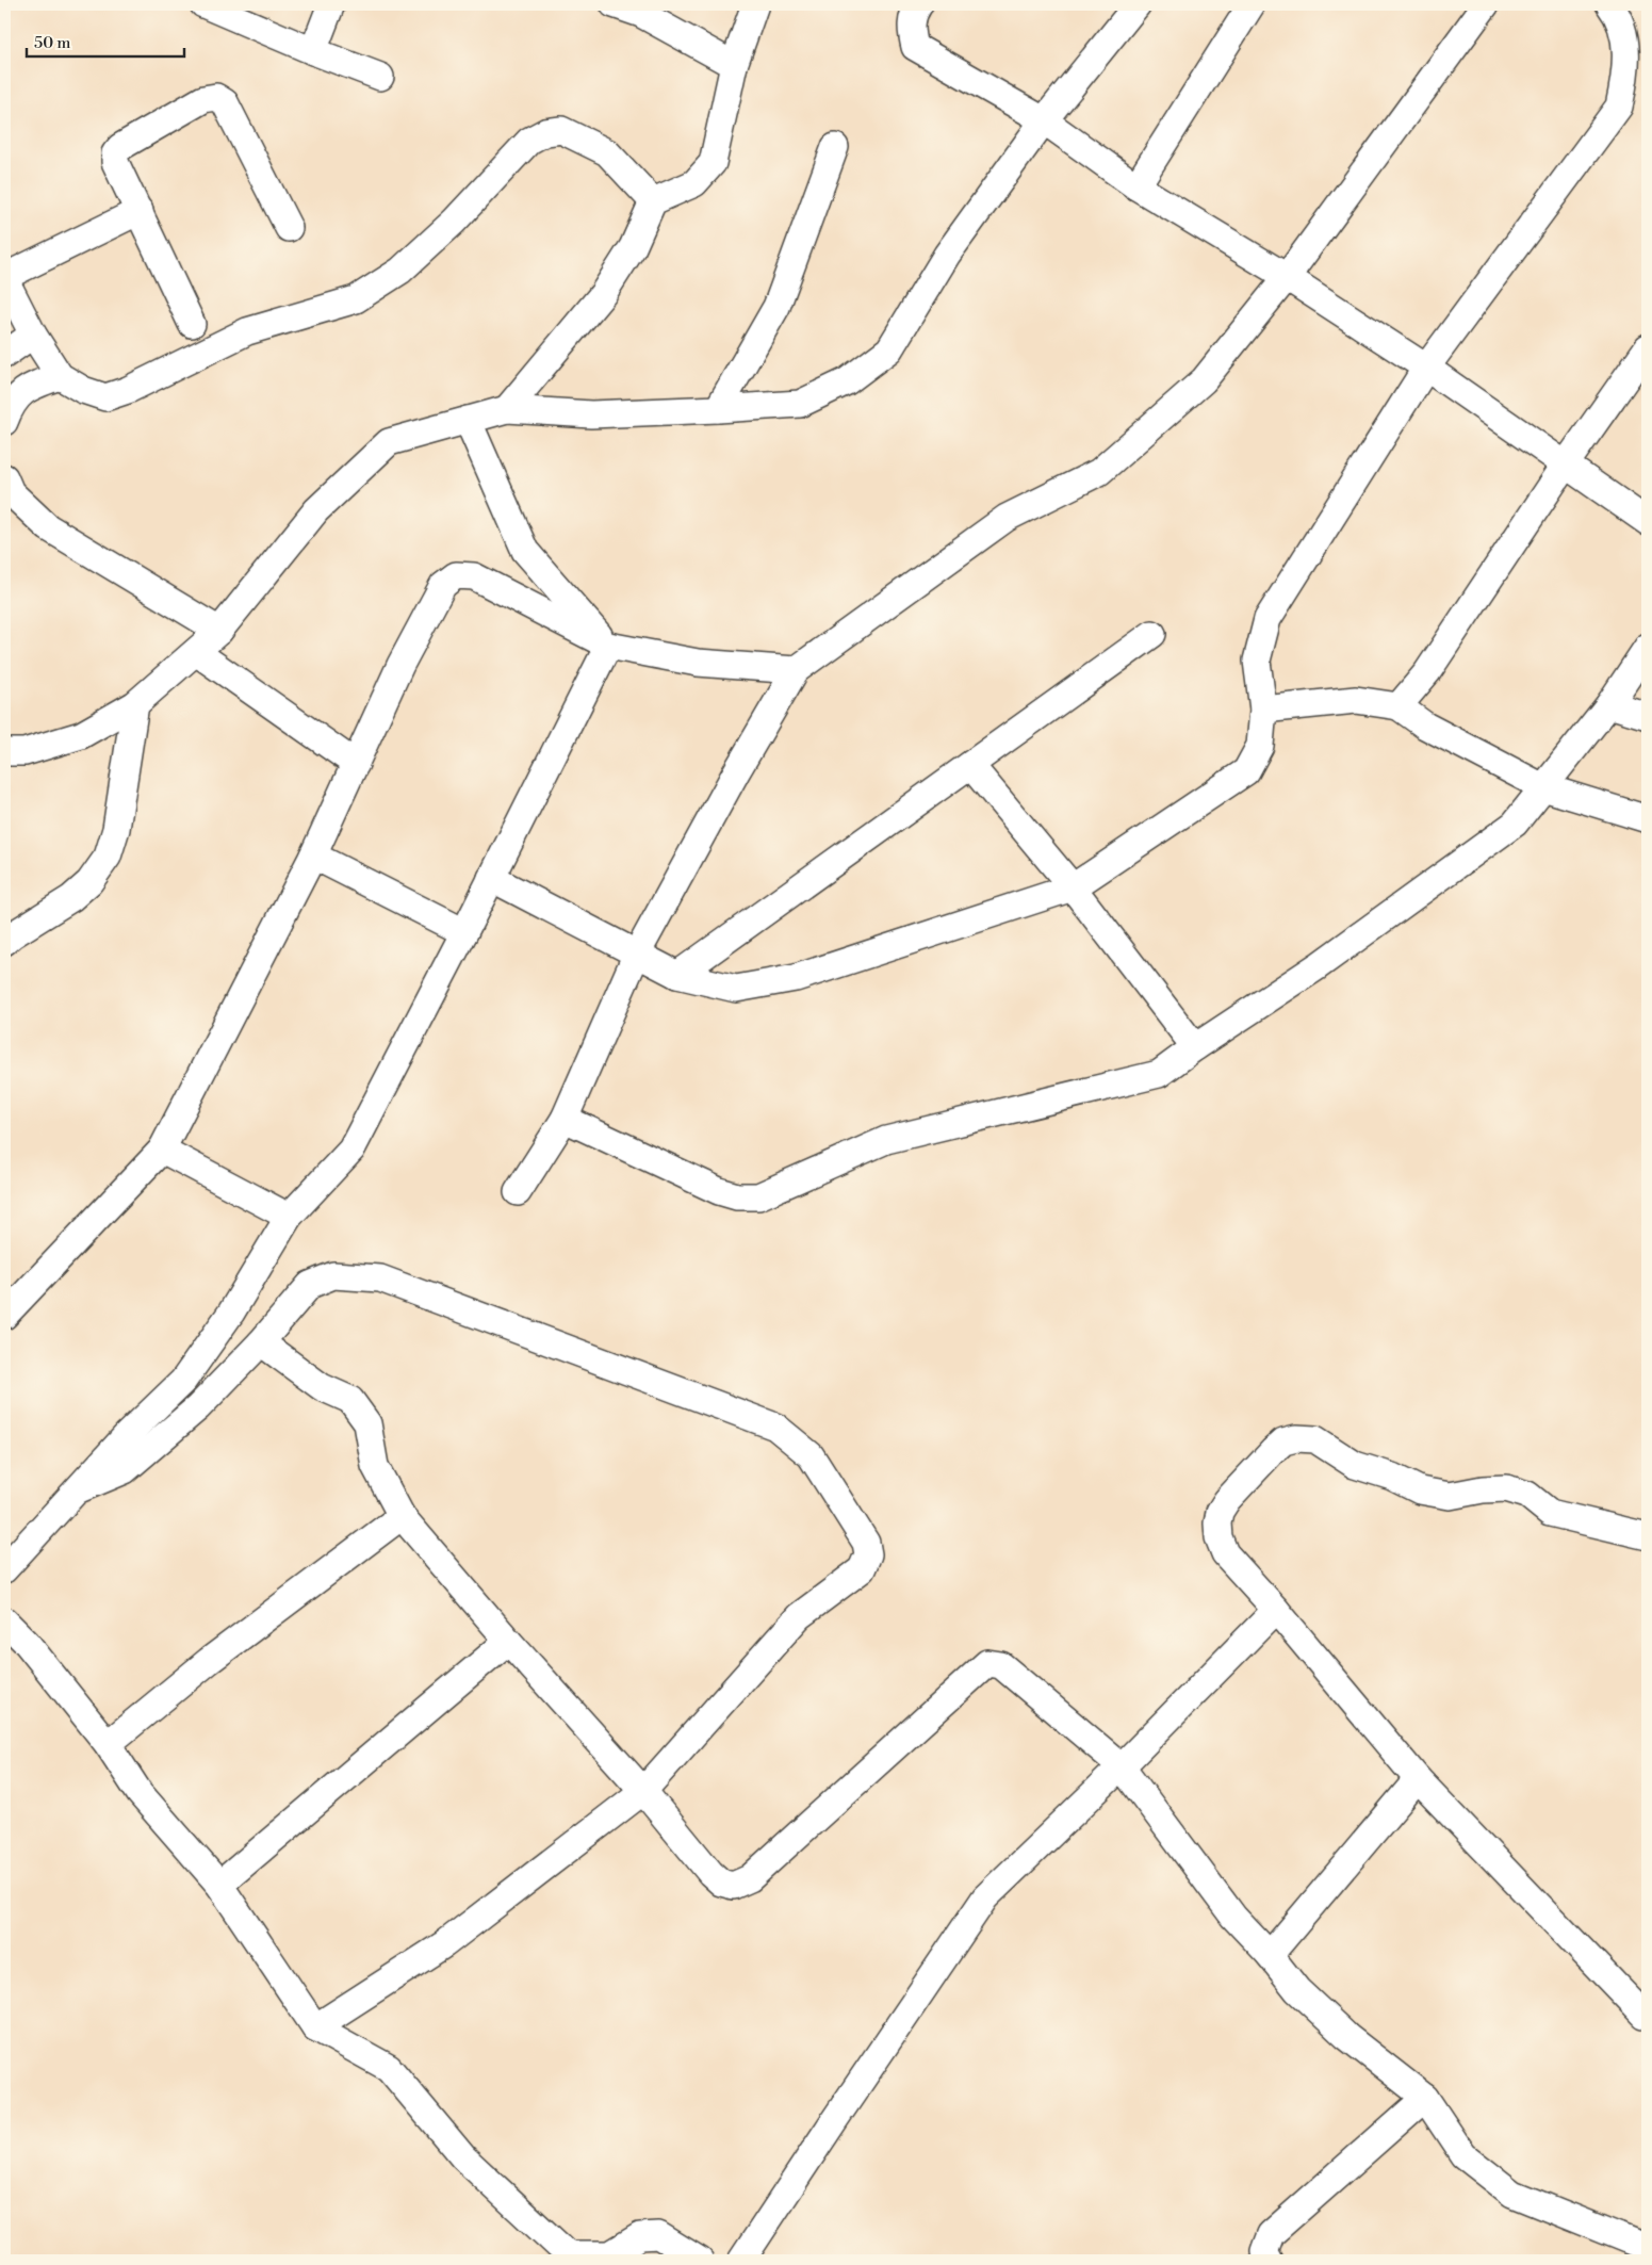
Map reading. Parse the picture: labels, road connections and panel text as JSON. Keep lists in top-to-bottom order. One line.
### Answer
{"scale_bar":"50 m"}
